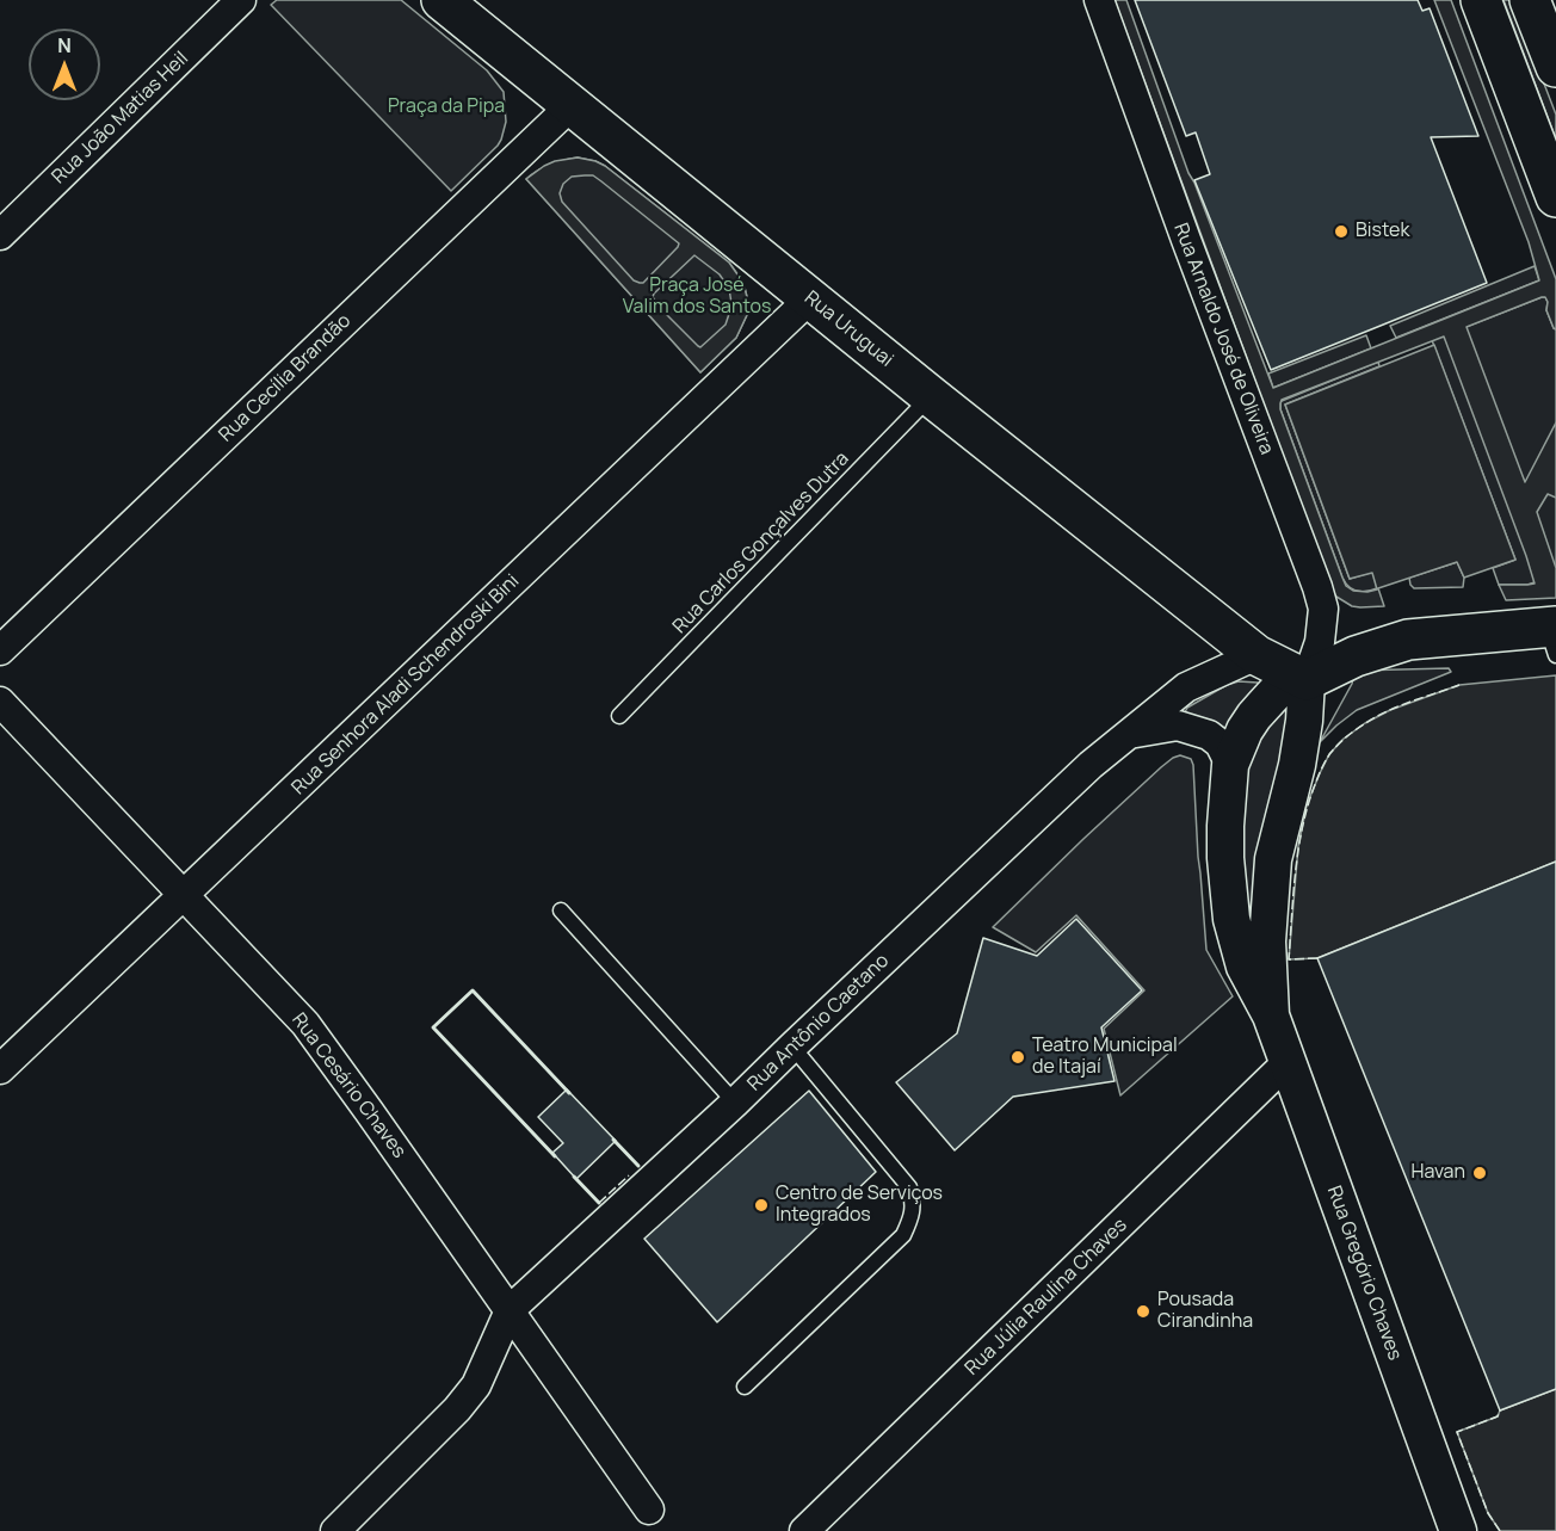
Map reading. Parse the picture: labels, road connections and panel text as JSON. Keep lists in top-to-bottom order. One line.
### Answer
{"streets":{"main road":["Rua Uruguai"],"street":["Rua João Matias Heil","Rua Arnaldo José de Oliveira","Rua Cecília Brandão","Rua Senhora Aladi Schendroski Bini","Rua Antônio Caetano","Rua Cesário Chaves","Rua Gregório Chaves","Rua Júlia Raulina Chaves"],"lane":["Rua Carlos Gonçalves Dutra"]},"crossings":[["Rua Uruguai","Rua Cecília Brandão"],["Rua Uruguai","Rua Carlos Gonçalves Dutra"],["Rua Uruguai","Rua Senhora Aladi Schendroski Bini"],["Rua Uruguai","Rua Antônio Caetano"],["Rua Arnaldo José de Oliveira","Rua Gregório Chaves"],["Rua Senhora Aladi Schendroski Bini","Rua Cesário Chaves"],["Rua Antônio Caetano","Rua Cesário Chaves"],["Rua Antônio Caetano","Rua Gregório Chaves"],["Rua Gregório Chaves","Rua Júlia Raulina Chaves"]],"parks":["Praça da Pipa","Praça José Valim dos Santos"],"places":["Bistek","Teatro Municipal de Itajaí","Havan","Centro de Serviços Integrados","Pousada Cirandinha"],"north":"top"}
